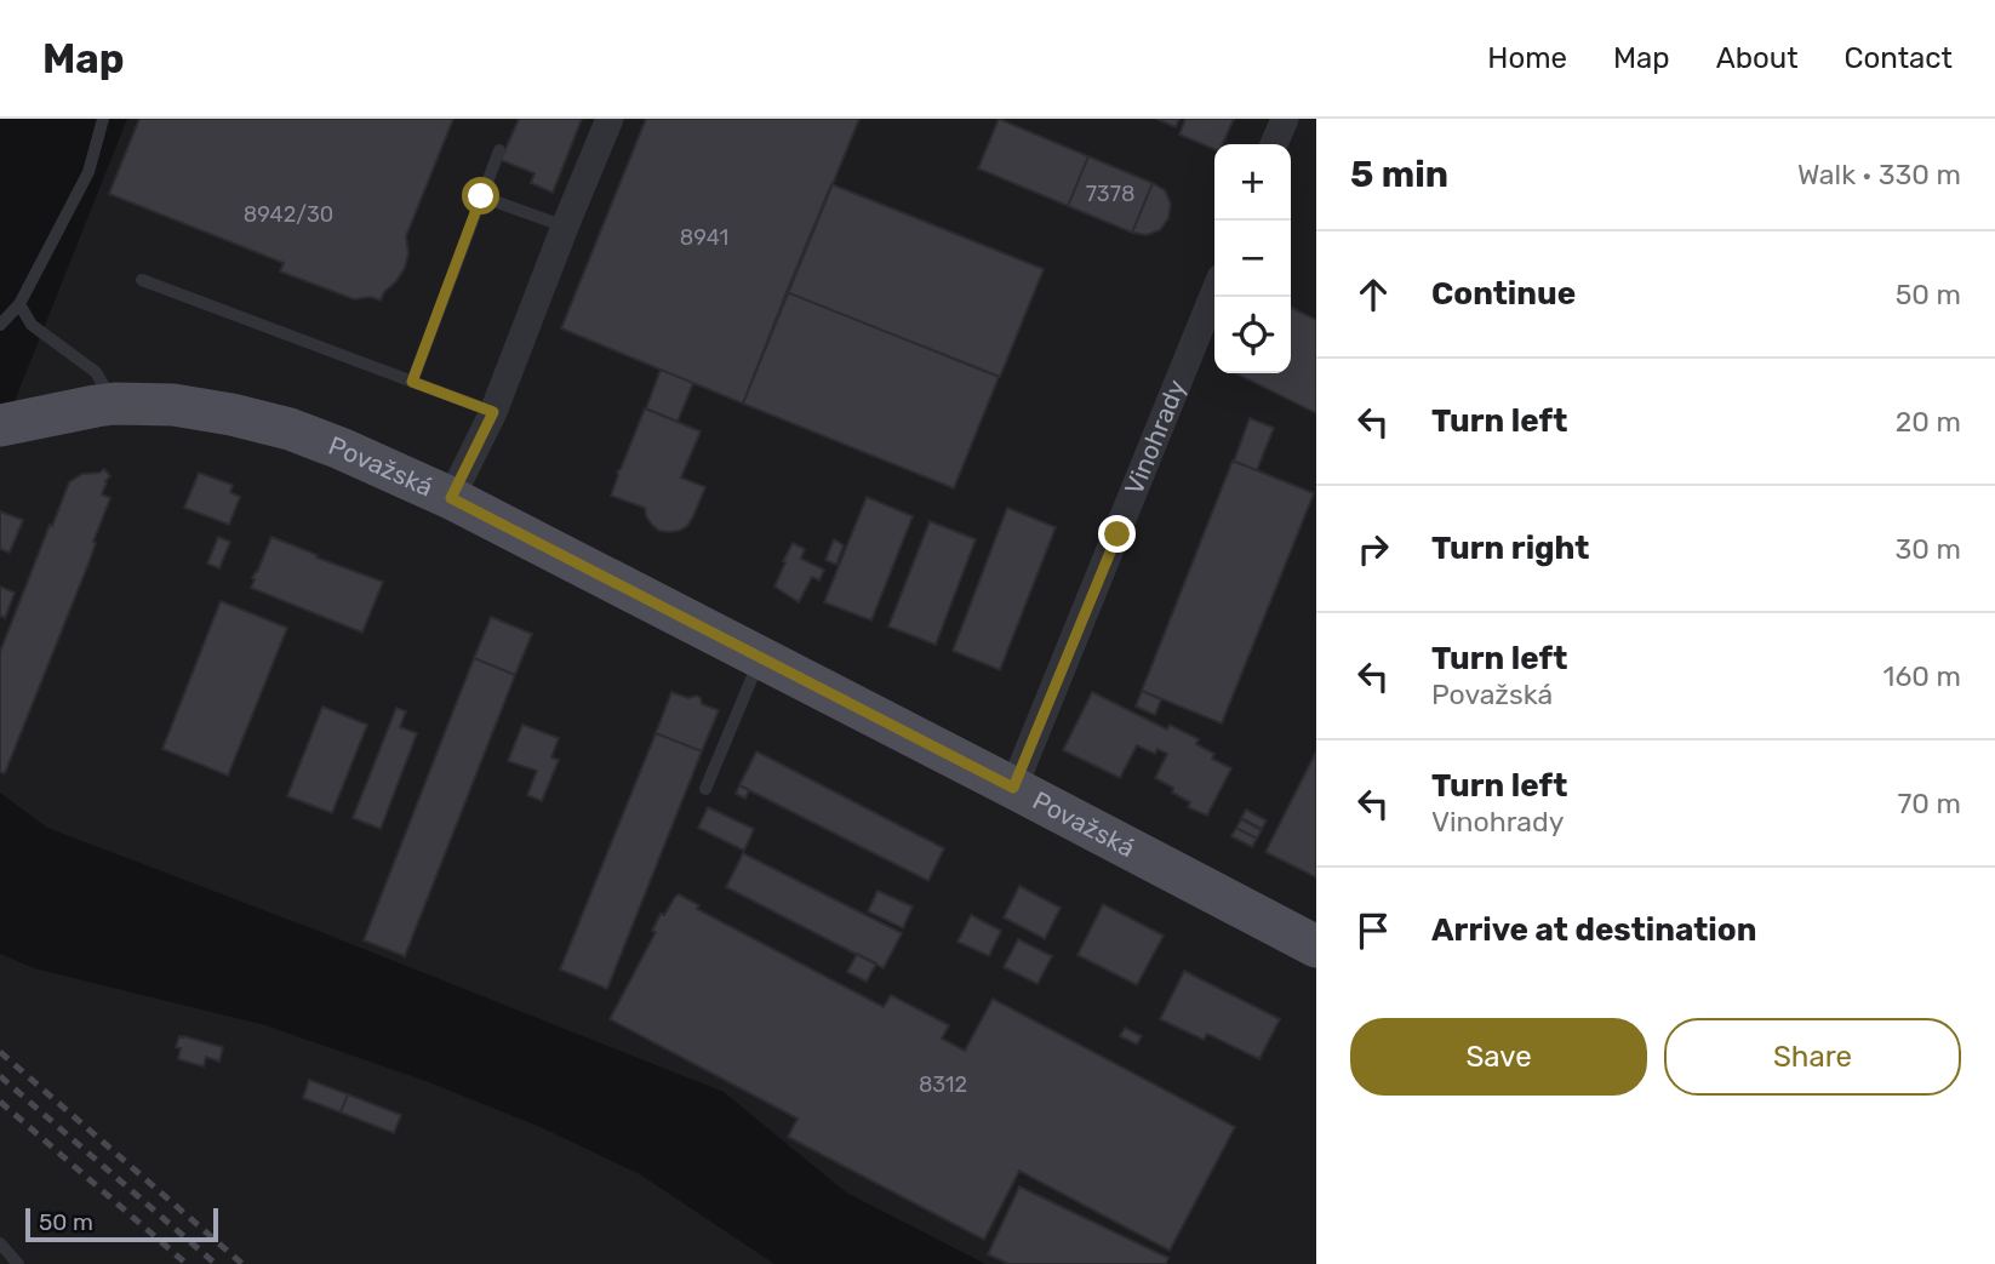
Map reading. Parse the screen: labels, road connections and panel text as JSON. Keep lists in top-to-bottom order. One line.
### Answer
{"streets":{"main road":["Považská"],"street":["Vinohrady"]},"crossings":[["Vinohrady","Považská"]],"house_numbers":["7378","8942/30","8941","8312"],"scale_bar":"50 m","page":{"header":"Map","nav":["Home","Map","About","Contact"],"heading":["5 min","Walk · 330 m"],"map_buttons":["+","−"],"list":[["Continue","50 m"],["Turn left","20 m"],["Turn right","30 m"],["Turn left","Považská","160 m"],["Turn left","Vinohrady","70 m"],"Arrive at destination"],"buttons":["Save","Share"],"scale":"50 m"}}
